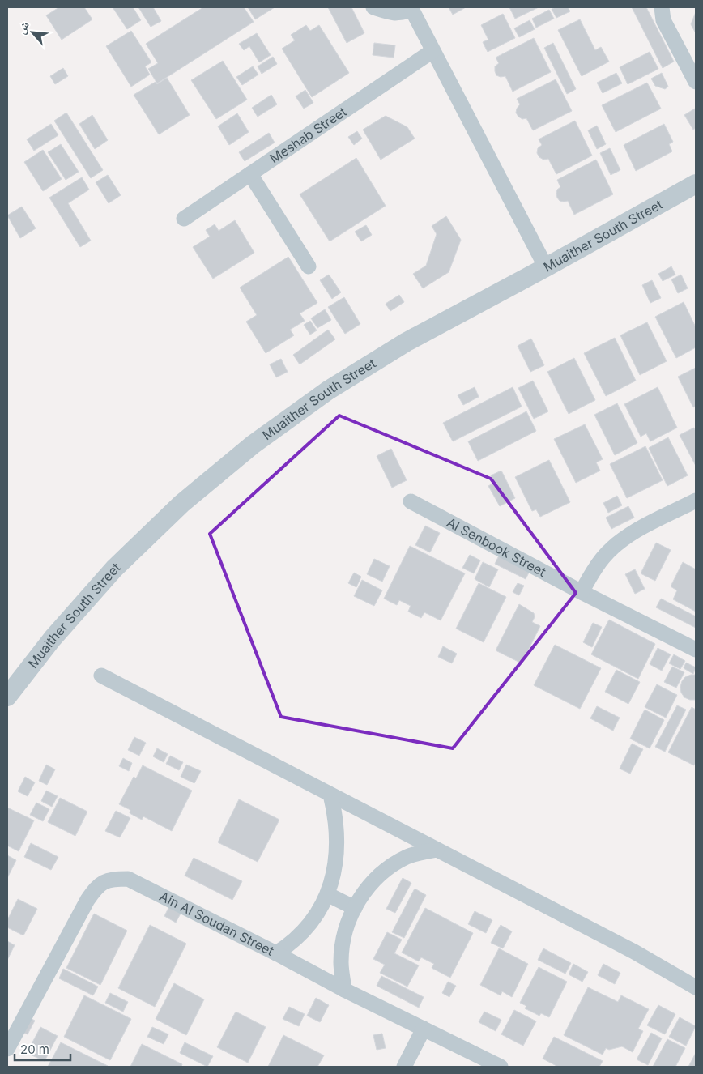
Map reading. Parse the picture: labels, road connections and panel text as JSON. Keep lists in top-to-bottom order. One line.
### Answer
{"streets":{"street":["Meshab Street","Muaither South Street","Al Senbook Street","Ain Al Soudan Street"]},"scale_bar":"20 m","north":"top left"}
